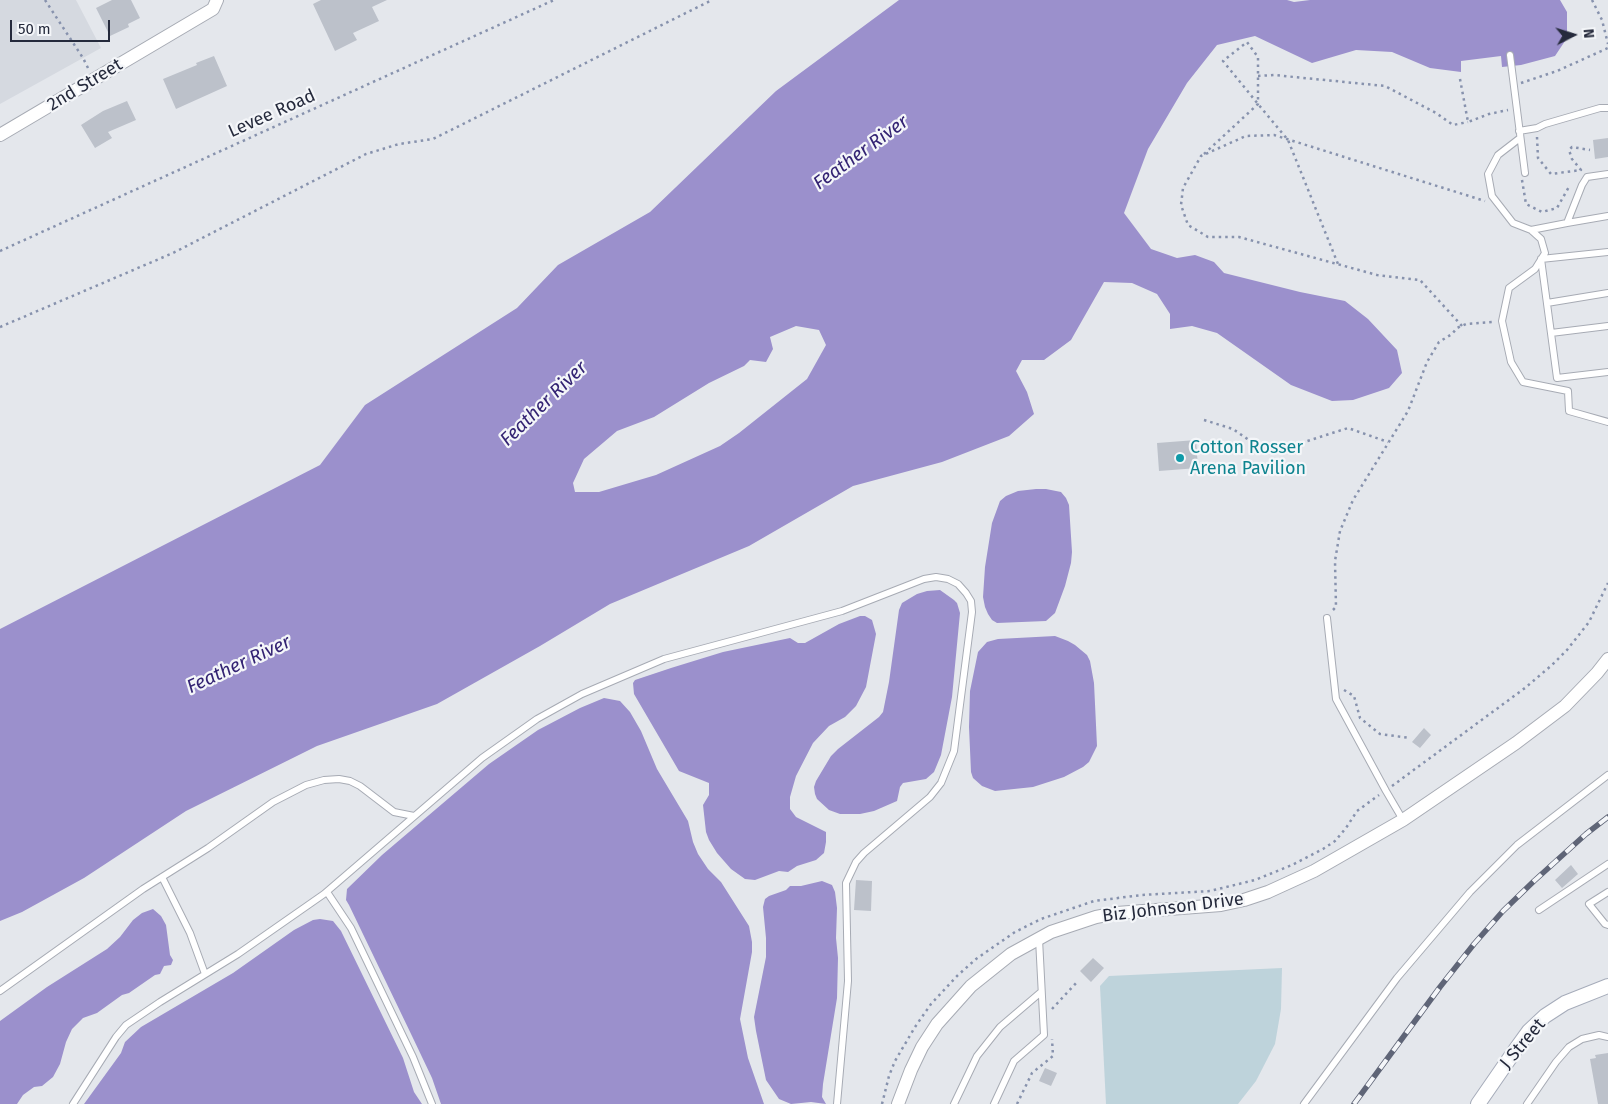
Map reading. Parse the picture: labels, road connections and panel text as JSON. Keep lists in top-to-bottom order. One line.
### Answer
{"streets":{"main road":["J Street"],"street":["2nd Street","Biz Johnson Drive"],"path":["Levee Road"]},"water":["Feather River"],"places":["Cotton Rosser Arena Pavilion"],"scale_bar":"50 m","north":"right"}
